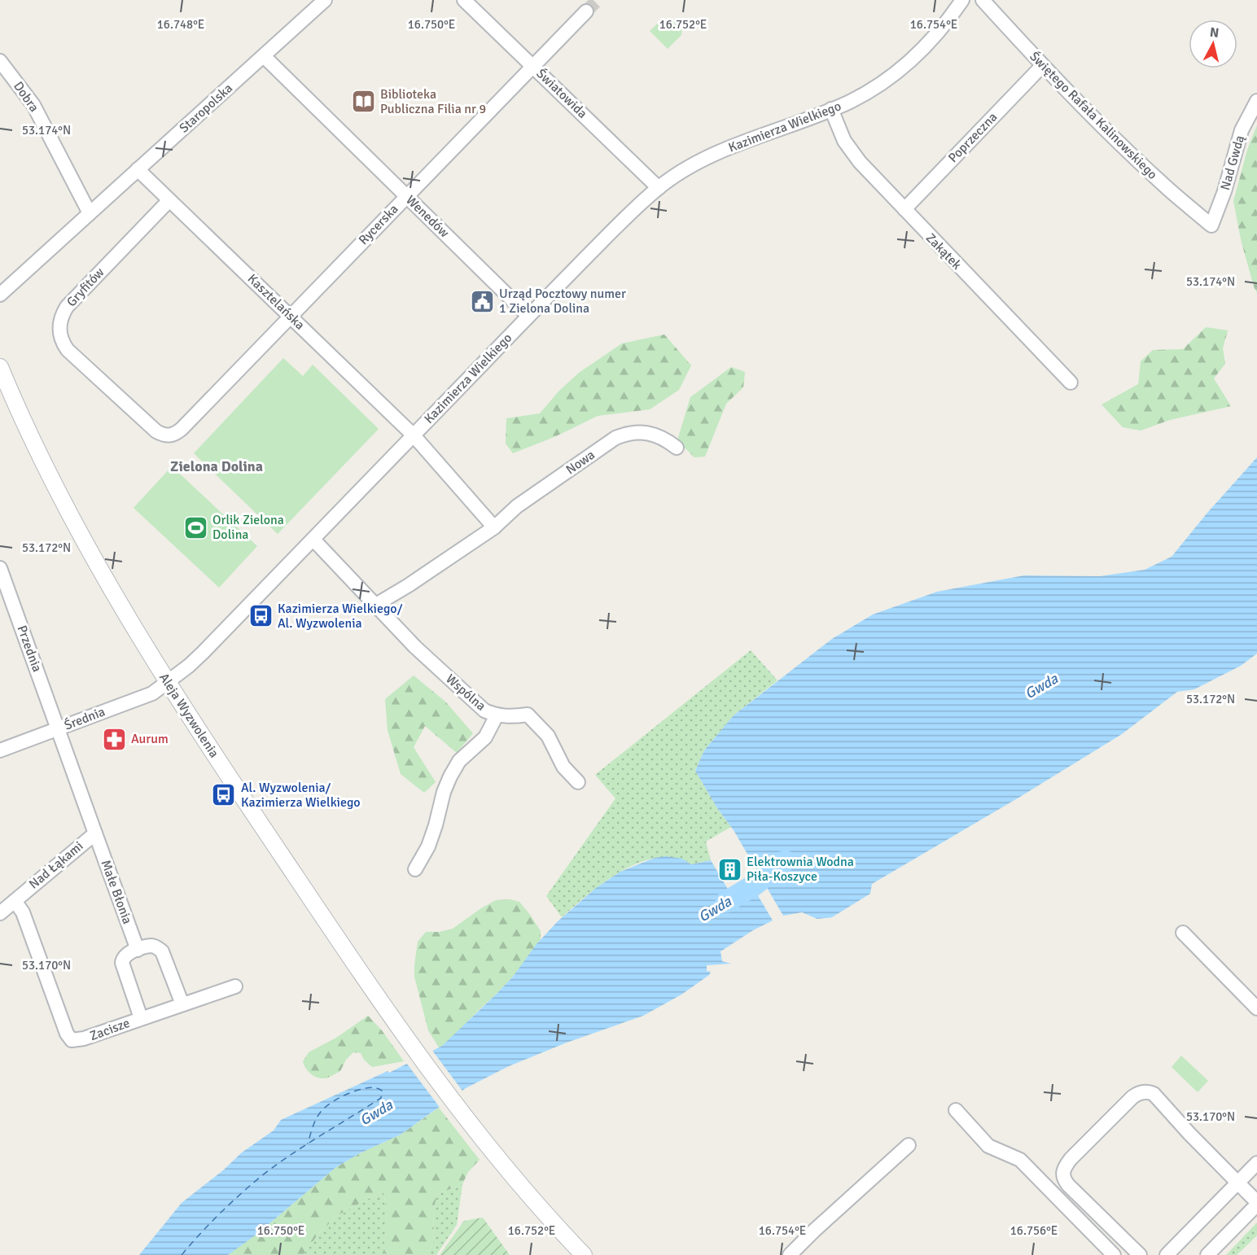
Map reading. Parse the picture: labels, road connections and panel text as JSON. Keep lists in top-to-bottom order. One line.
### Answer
{"streets":{"street":["Światowida","Dobra","Staropolska","Świętego Rafała Kalinowskiego","Kazimierza Wielkiego","Poprzeczna","Nad Gwdą","Wenedów","Rycerska","Zakątek","Gryfitów","Kasztelańska","Nowa","Przednia","Wspólna","Aleja Wyzwolenia","Średnia","Nad Łąkami","Małe Błonia","Zacisze"]},"crossings":[["Światowida","Kazimierza Wielkiego"],["Światowida","Rycerska"],["Dobra","Staropolska"],["Staropolska","Wenedów"],["Staropolska","Kasztelańska"],["Świętego Rafała Kalinowskiego","Poprzeczna"],["Świętego Rafała Kalinowskiego","Nad Gwdą"],["Kazimierza Wielkiego","Wenedów"],["Kazimierza Wielkiego","Zakątek"],["Kazimierza Wielkiego","Kasztelańska"],["Kazimierza Wielkiego","Wspólna"],["Kazimierza Wielkiego","Aleja Wyzwolenia"],["Kazimierza Wielkiego","Średnia"],["Poprzeczna","Zakątek"],["Wenedów","Rycerska"],["Rycerska","Gryfitów"],["Rycerska","Kasztelańska"],["Gryfitów","Kasztelańska"],["Nowa","Wspólna"],["Przednia","Średnia"],["Przednia","Nad Łąkami"],["Aleja Wyzwolenia","Średnia"],["Średnia","Nad Łąkami"],["Nad Łąkami","Małe Błonia"],["Nad Łąkami","Zacisze"]],"districts":["Zielona Dolina"],"water":["Gwda"],"places":{"library":["Biblioteka Publiczna Filia nr 9"],"public building":["Urząd Pocztowy numer 1 Zielona Dolina"],"sports":["Orlik Zielona Dolina"],"bus stop":["Kazimierza Wielkiego/ Al. Wyzwolenia","Al. Wyzwolenia/ Kazimierza Wielkiego"],"pharmacy":["Aurum"],"building":["Elektrownia Wodna Piła-Koszyce"]},"north":"top","coordinates":["16.748°E","16.750°E","16.752°E","16.754°E","53.174°N","53.172°N","53.170°N","16.756°E"]}
